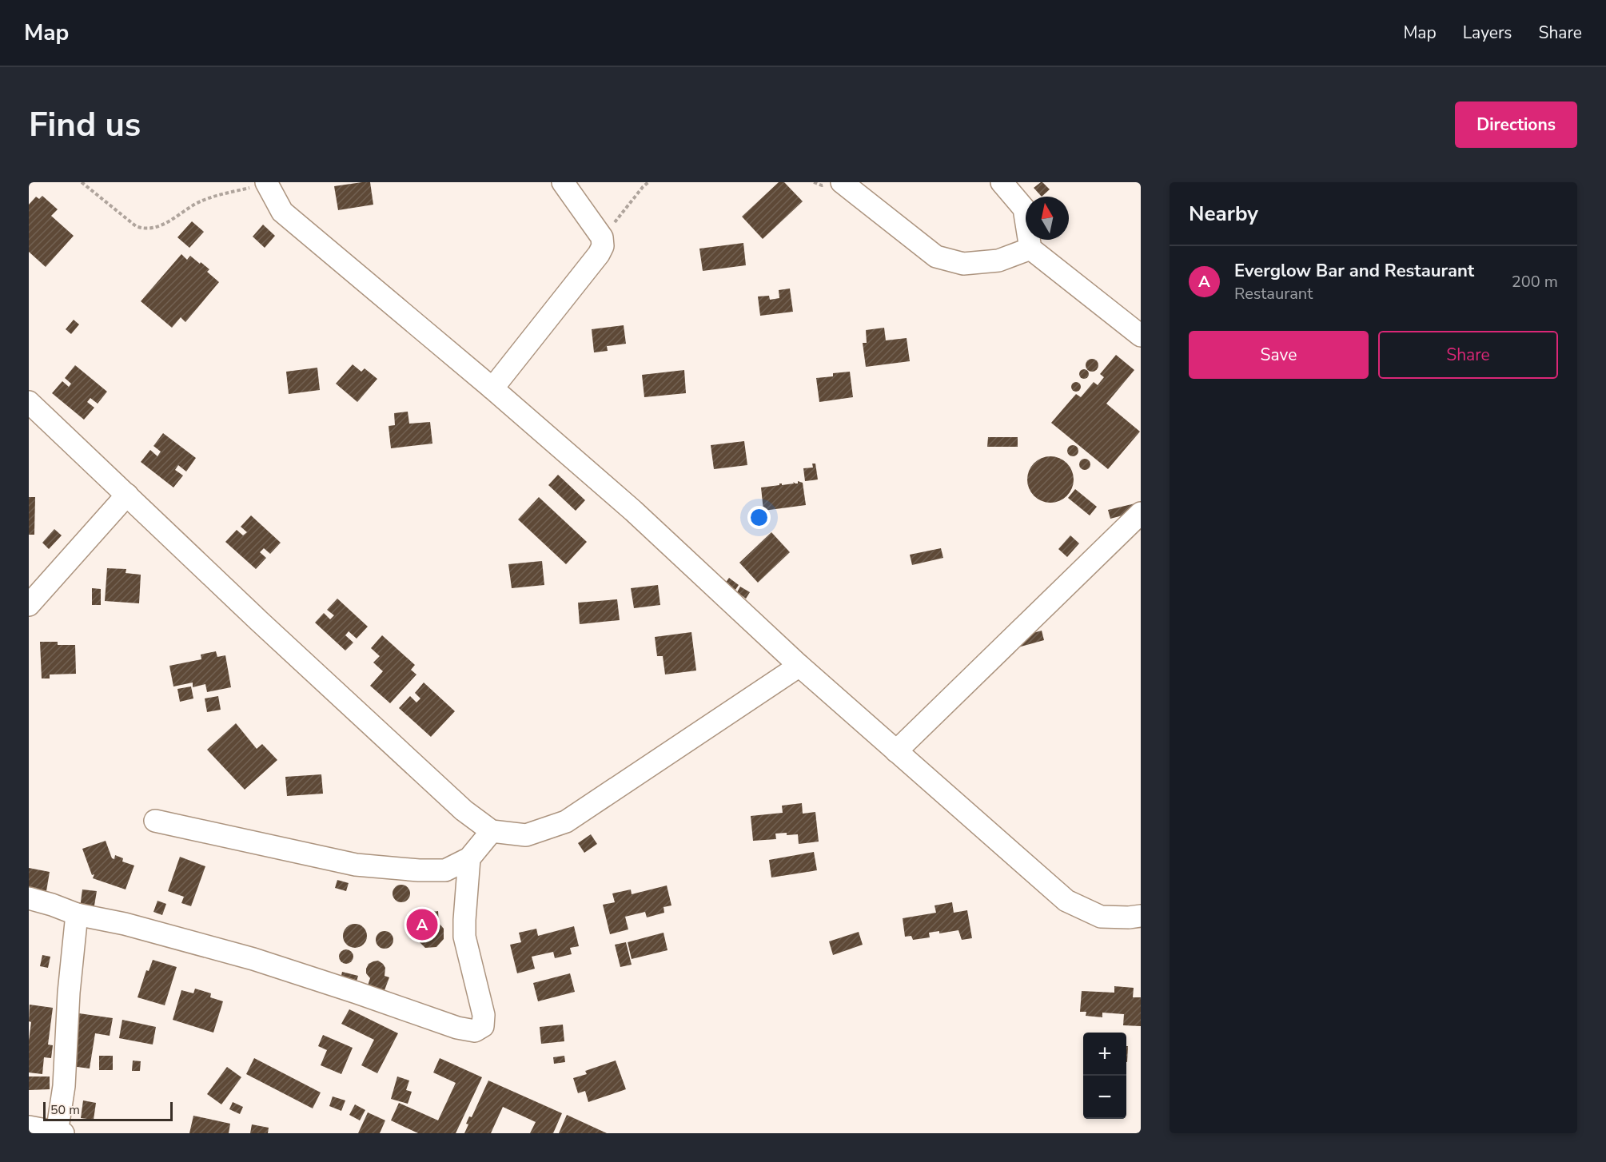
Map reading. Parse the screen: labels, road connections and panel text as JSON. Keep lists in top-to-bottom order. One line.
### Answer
{"scale_bar":"50 m","north":"top","page":{"header":"Map","nav":["Map","Layers","Share"],"buttons":["Directions",["Save","Share"]],"title":"Find us","heading":"Nearby","list":[{"mark":"A","name":"Everglow Bar and Restaurant","note":"Restaurant","value":"200 m"}],"pins":"A","map_buttons":["+","−"],"scale":"50 m"}}
